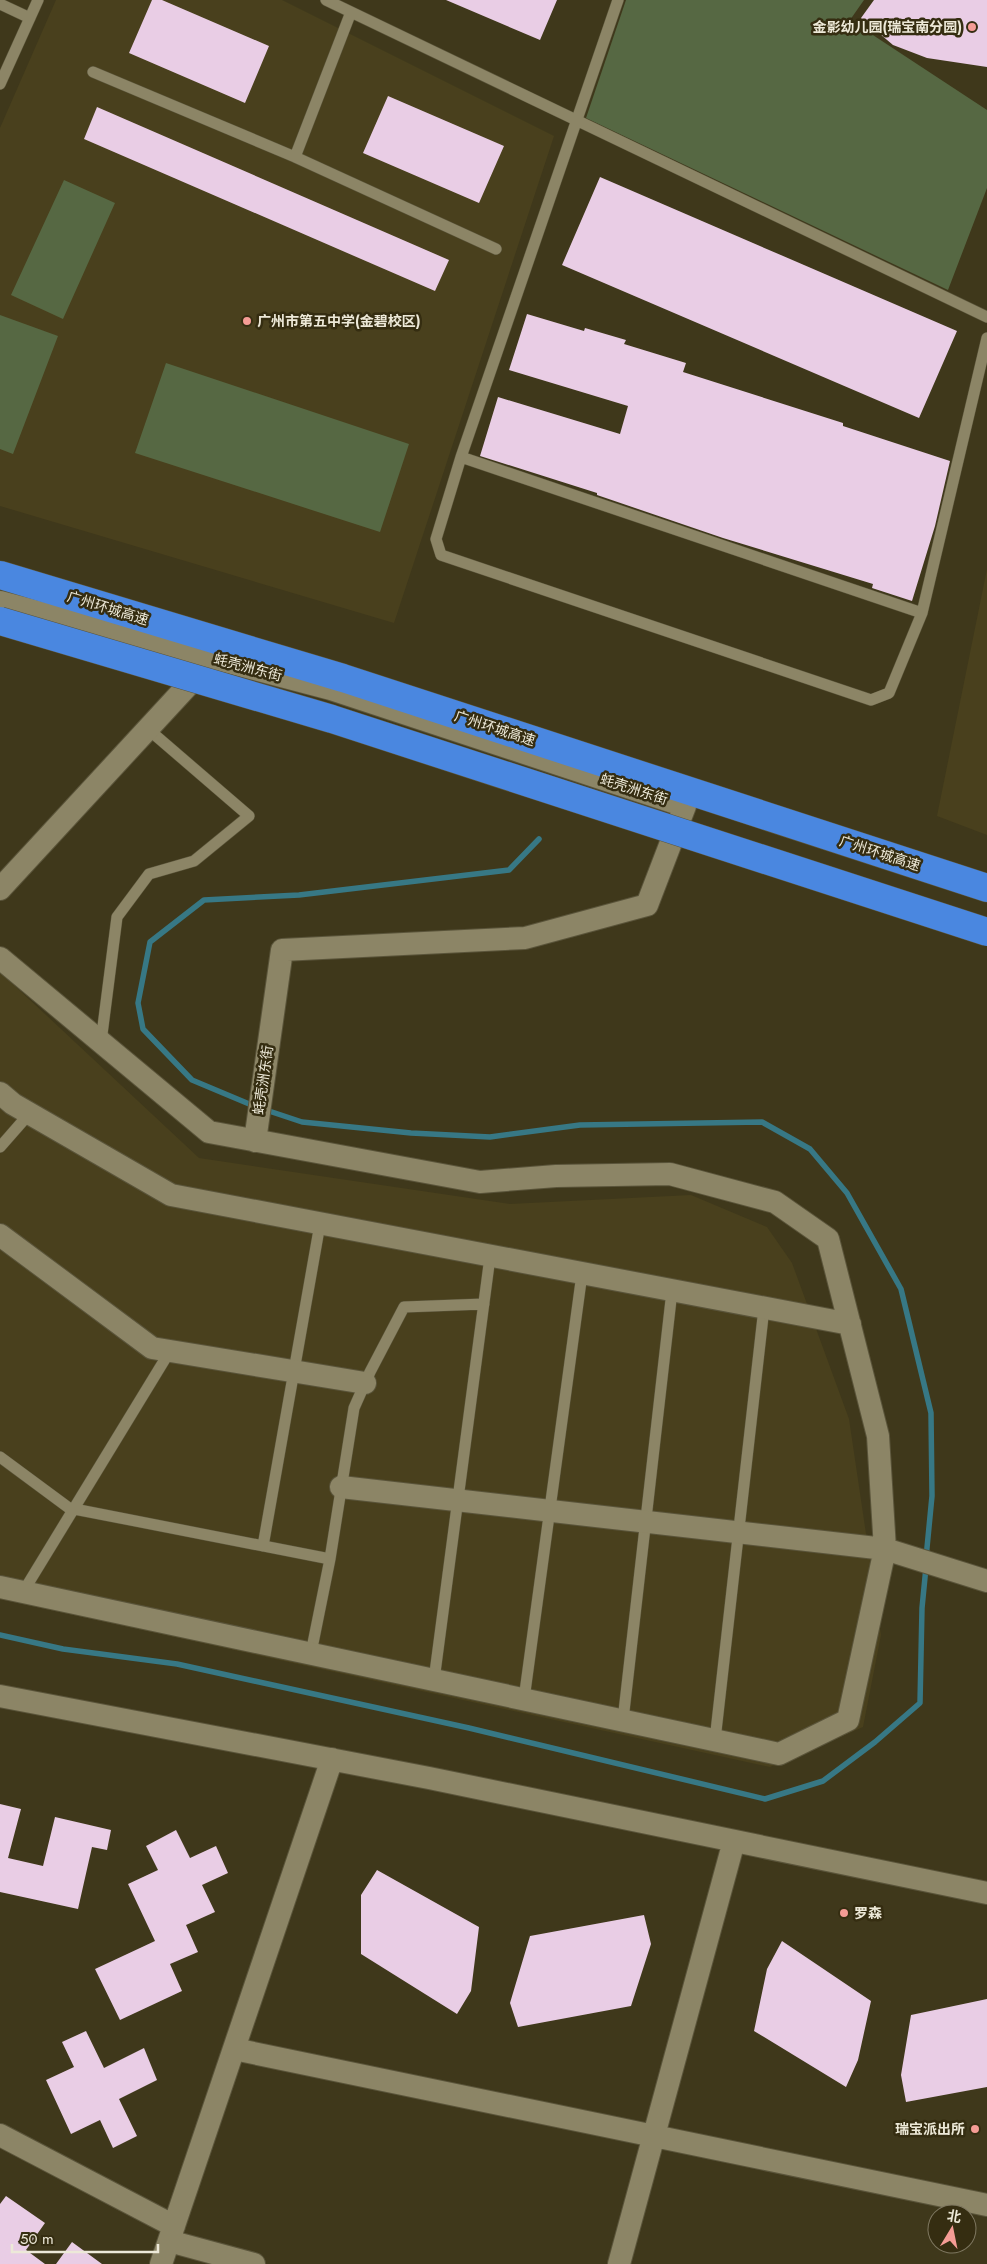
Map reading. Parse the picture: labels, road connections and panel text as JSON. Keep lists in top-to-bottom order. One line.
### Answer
{"streets":{"highway":["广州环城高速"],"street":["蚝壳洲东街"]},"places":["金影幼儿园(瑞宝南分园)","广州市第五中学(金碧校区)","罗森","瑞宝派出所"],"scale_bar":"50 m","north":"top"}
